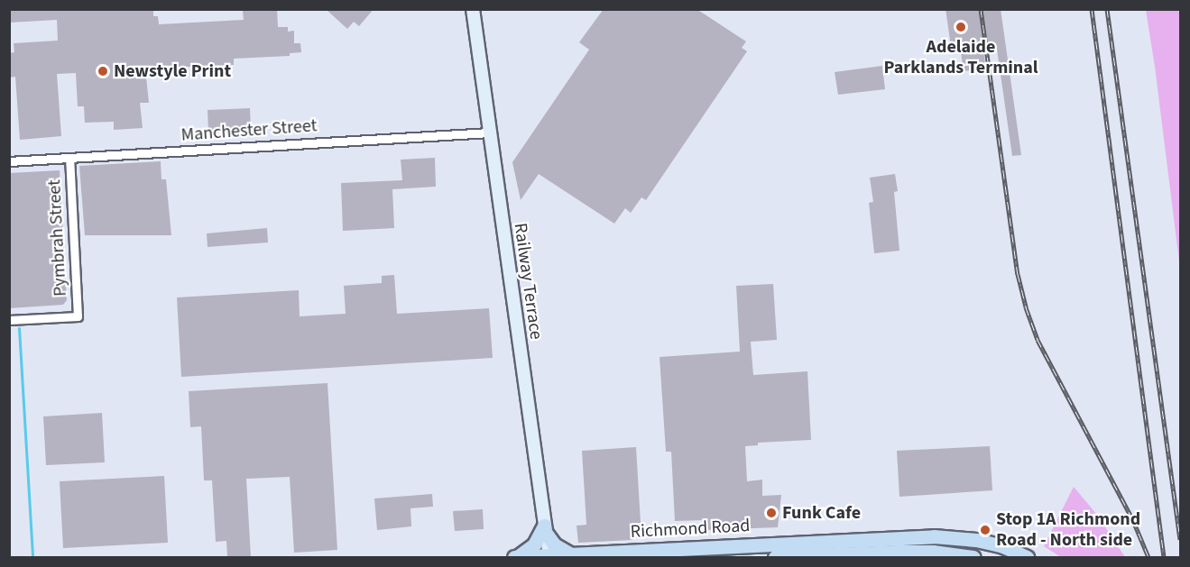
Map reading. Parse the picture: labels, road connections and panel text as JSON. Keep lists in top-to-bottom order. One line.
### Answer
{"streets":{"main road":["Railway Terrace","Richmond Road"],"street":["Manchester Street","Pymbrah Street"]},"crossings":[["Manchester Street","Pymbrah Street"],["Manchester Street","Railway Terrace"],["Railway Terrace","Richmond Road"]],"places":["Adelaide Parklands Terminal","Newstyle Print","Funk Cafe","Stop 1A Richmond Road - North side"]}
